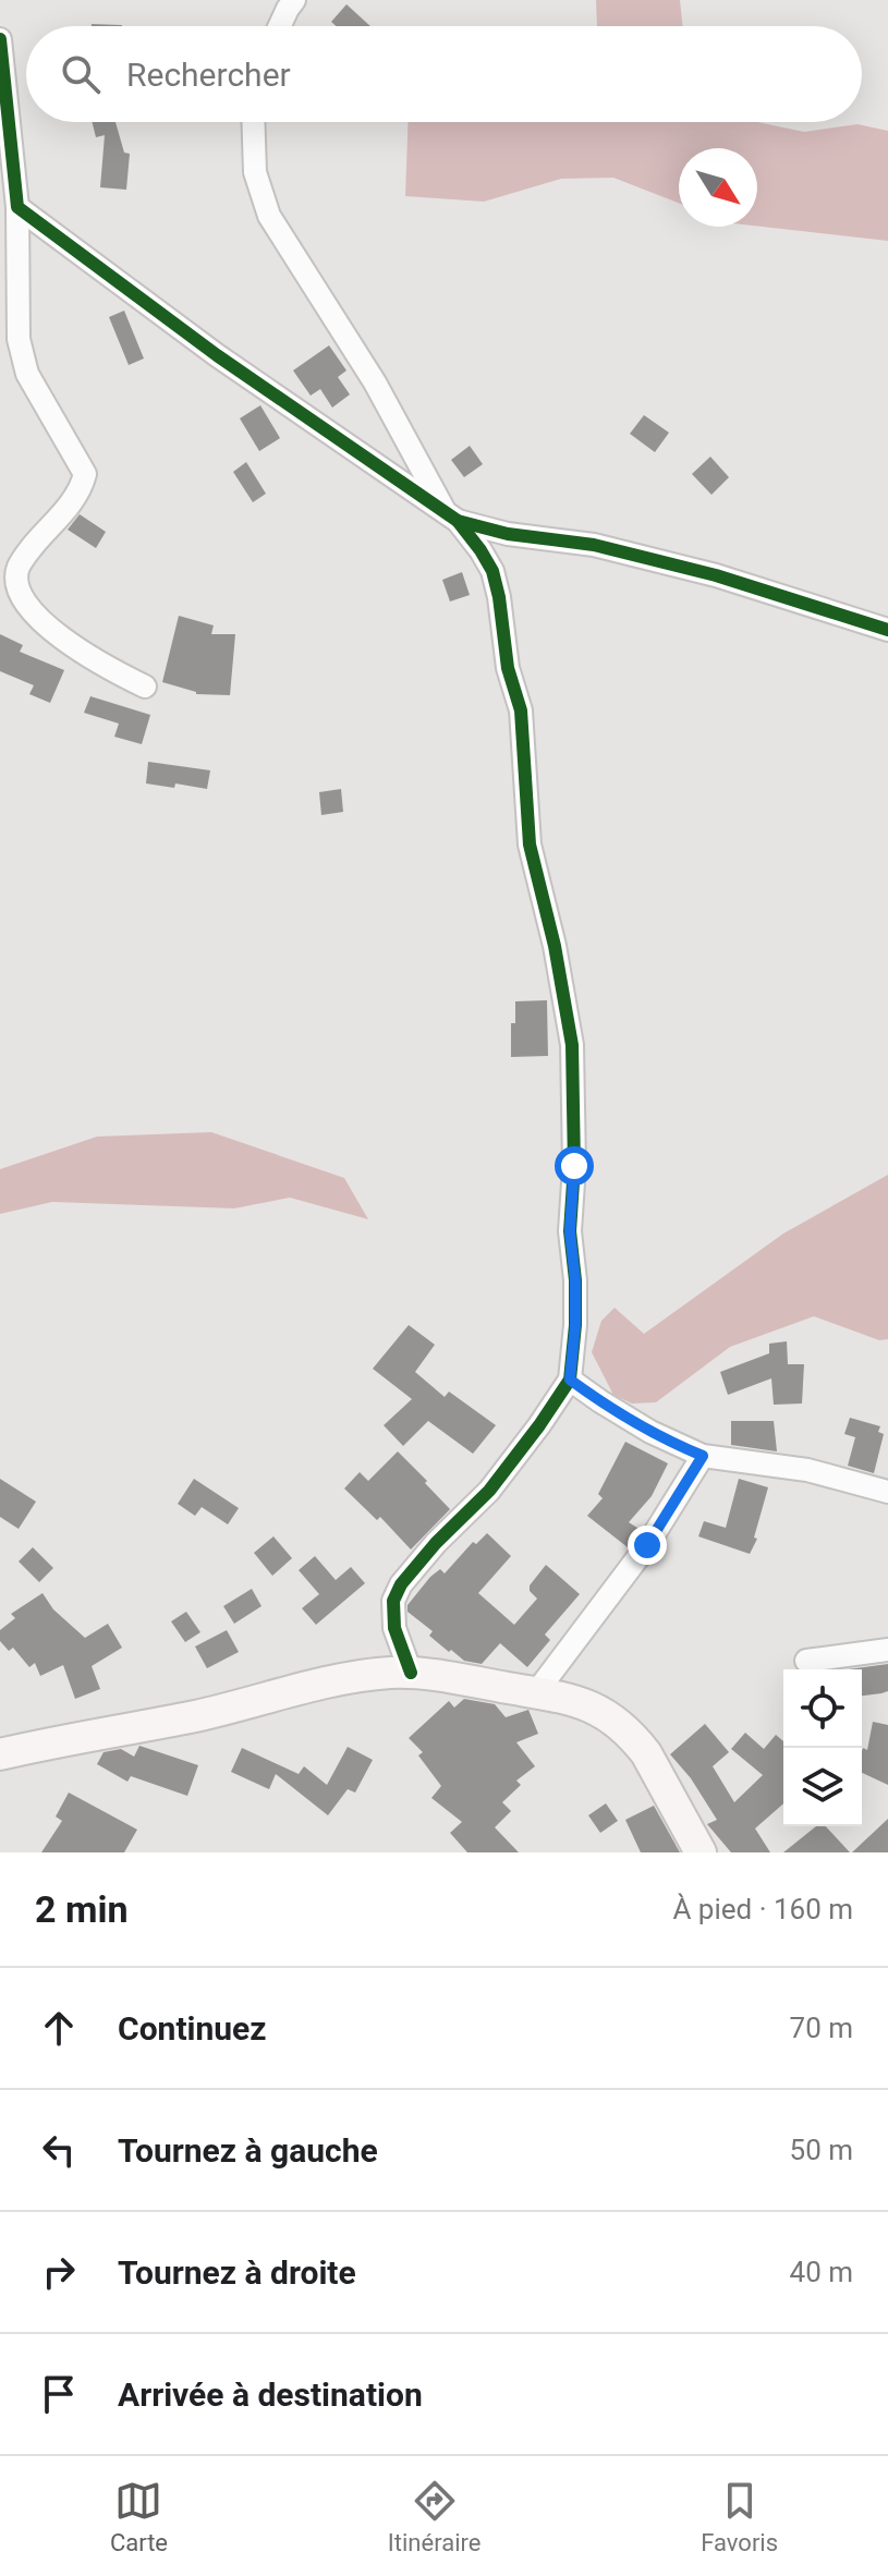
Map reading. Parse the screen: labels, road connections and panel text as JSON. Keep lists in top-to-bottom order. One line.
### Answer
{"north":"bottom right","page":{"search":"Rechercher","heading":["2 min","À pied · 160 m"],"list":[["Continuez","70 m"],["Tournez à gauche","50 m"],["Tournez à droite","40 m"],"Arrivée à destination"],"nav":["Carte","Itinéraire","Favoris"]}}
